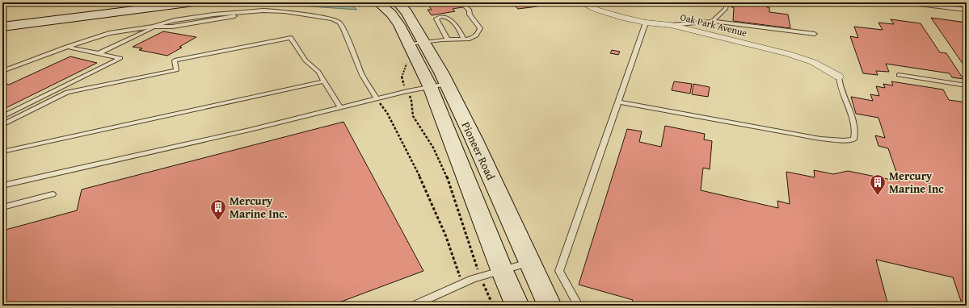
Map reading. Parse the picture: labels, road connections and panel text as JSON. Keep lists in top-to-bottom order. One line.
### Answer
{"streets":{"main road":["Pioneer Road"],"street":["Oak Park Avenue"]},"places":{"building":["Mercury Marine Inc","Mercury Marine Inc."]}}
